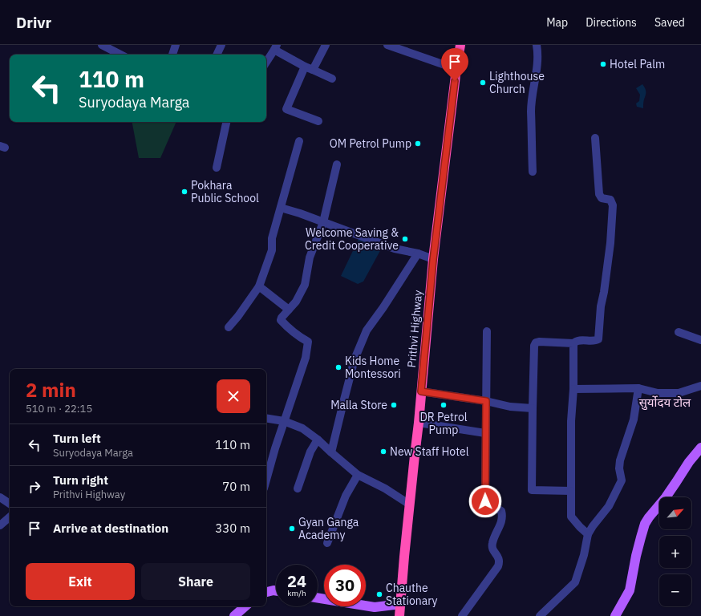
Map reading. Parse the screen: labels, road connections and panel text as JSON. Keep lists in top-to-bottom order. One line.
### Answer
{"streets":{"highway":["Prithvi Highway"]},"districts":["सुर्योदय टोल"],"places":["Hotel Palm","Lighthouse Church","OM Petrol Pump","Pokhara Public School","Welcome Saving & Credit Cooperative","Kids Home Montessori","Malla Store","DR Petrol Pump","New Staff Hotel","Gyan Ganga Academy","Chauthe Stationary"],"north":"top right","page":{"header":"Drivr","nav":["Map","Directions","Saved"],"turn":["110 m","Suryodaya Marga"],"heading":["2 min","510 m · 22:15"],"list":[{"name":"Turn left","note":"Suryodaya Marga","value":"110 m"},{"name":"Turn right","note":"Prithvi Highway","value":"70 m"},{"name":"Arrive at destination","value":"330 m"}],"map_buttons":["+","−"],"buttons":["Exit","Share"],"speed":"24 km/h","limit":"30"}}
